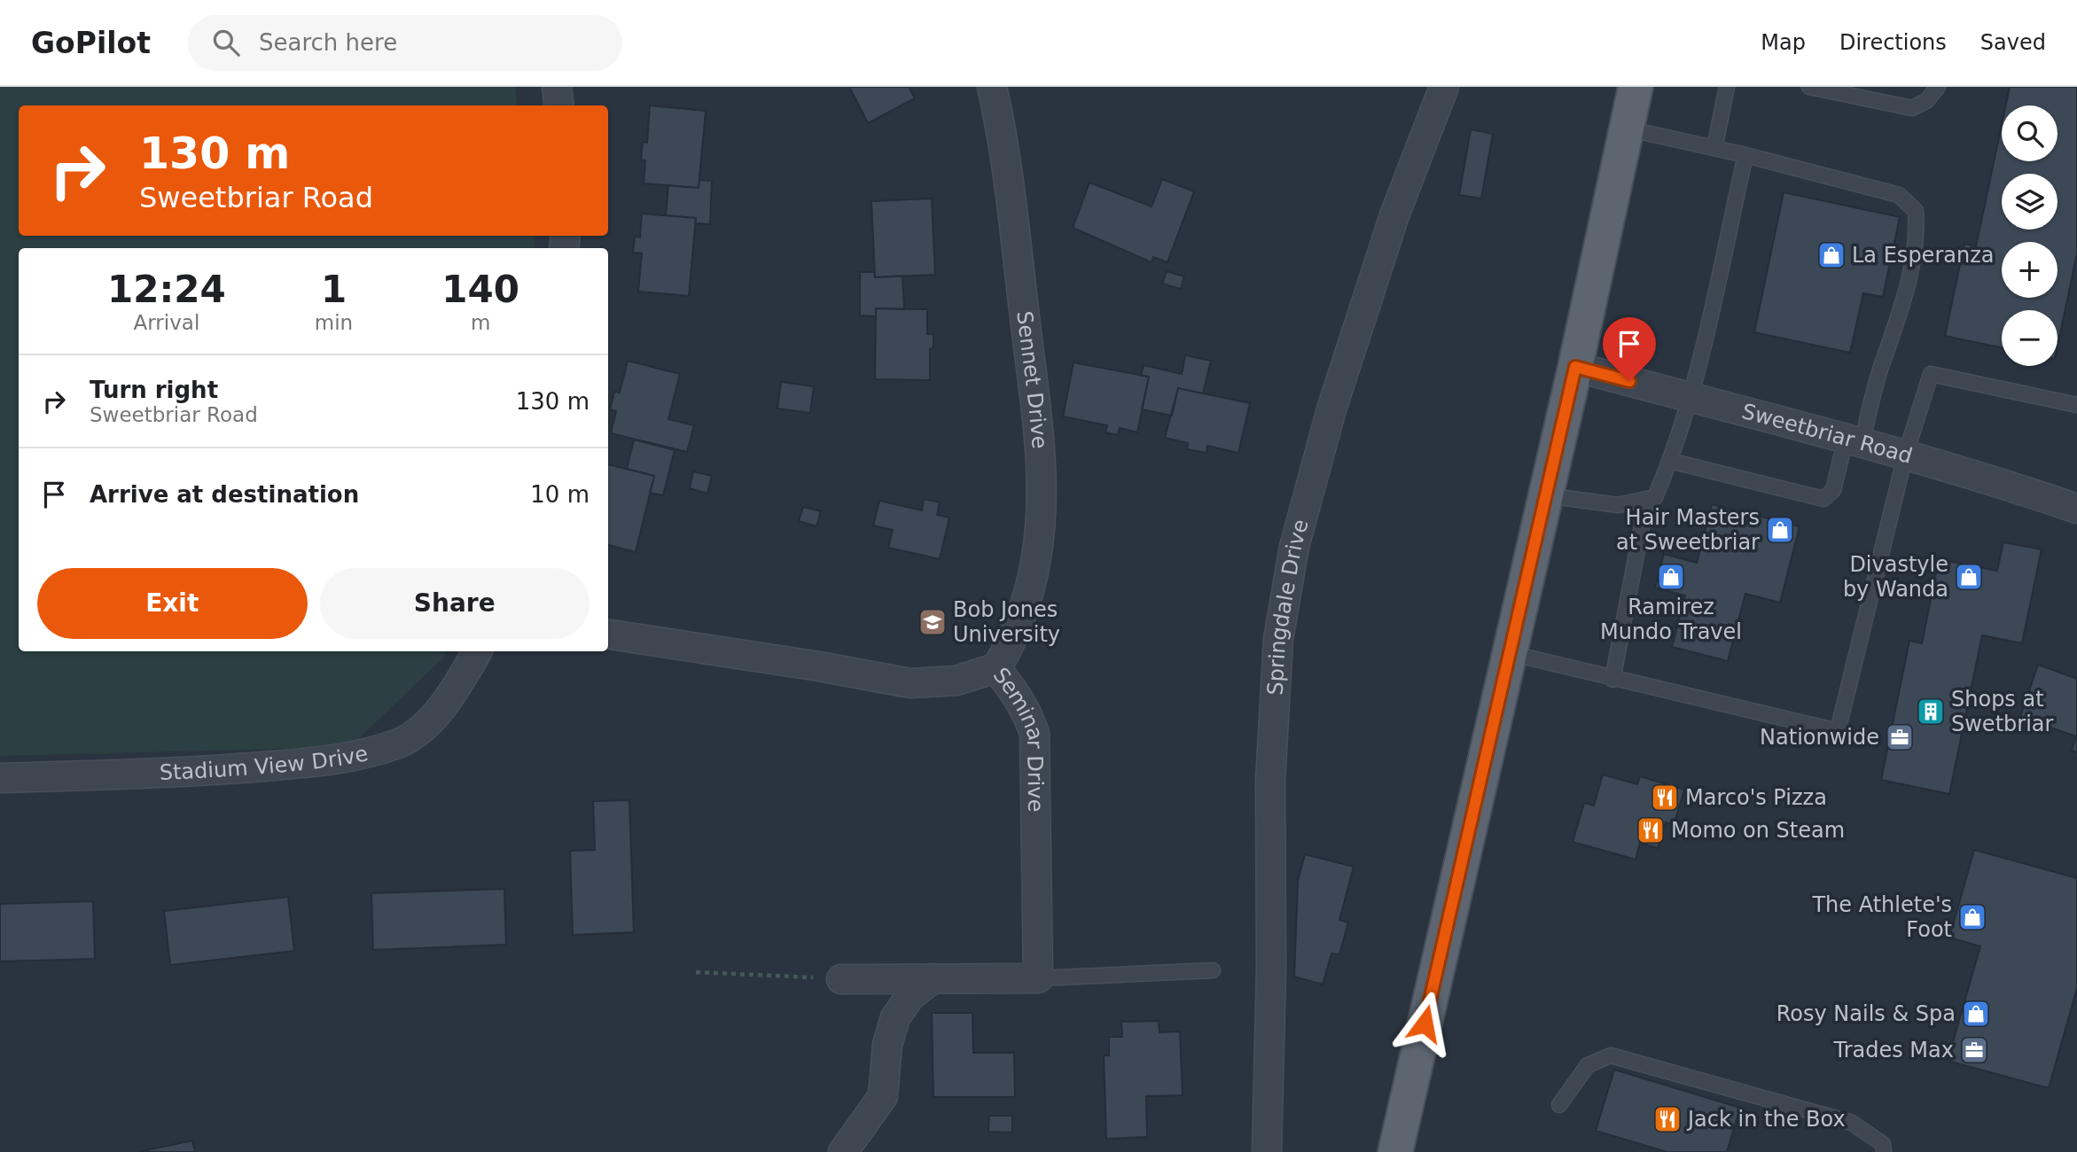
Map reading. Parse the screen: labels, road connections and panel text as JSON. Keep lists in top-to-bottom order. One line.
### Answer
{"streets":{"street":["Sennet Drive","Sweetbriar Road","Springdale Drive","Seminar Drive","Stadium View Drive"]},"crossings":[["Sennet Drive","Seminar Drive"]],"places":{"shop":["La Esperanza","Hair Masters at Sweetbriar","Ramirez Mundo Travel","Divastyle by Wanda","The Athlete's Foot","Rosy Nails & Spa"],"school or university":["Bob Jones University"],"building":["Shops at Swetbriar"],"office":["Nationwide","Trades Max"],"restaurant":["Marco's Pizza","Momo on Steam","Jack in the Box"]},"page":{"header":"GoPilot","search":"Search here","nav":["Map","Directions","Saved"],"map_buttons":["+","−"],"turn":["130 m","Sweetbriar Road"],"eta":["12:24","Arrival","1","min","140","m"],"list":[{"name":"Turn right","note":"Sweetbriar Road","value":"130 m"},{"name":"Arrive at destination","value":"10 m"}],"buttons":["Exit","Share"]}}
